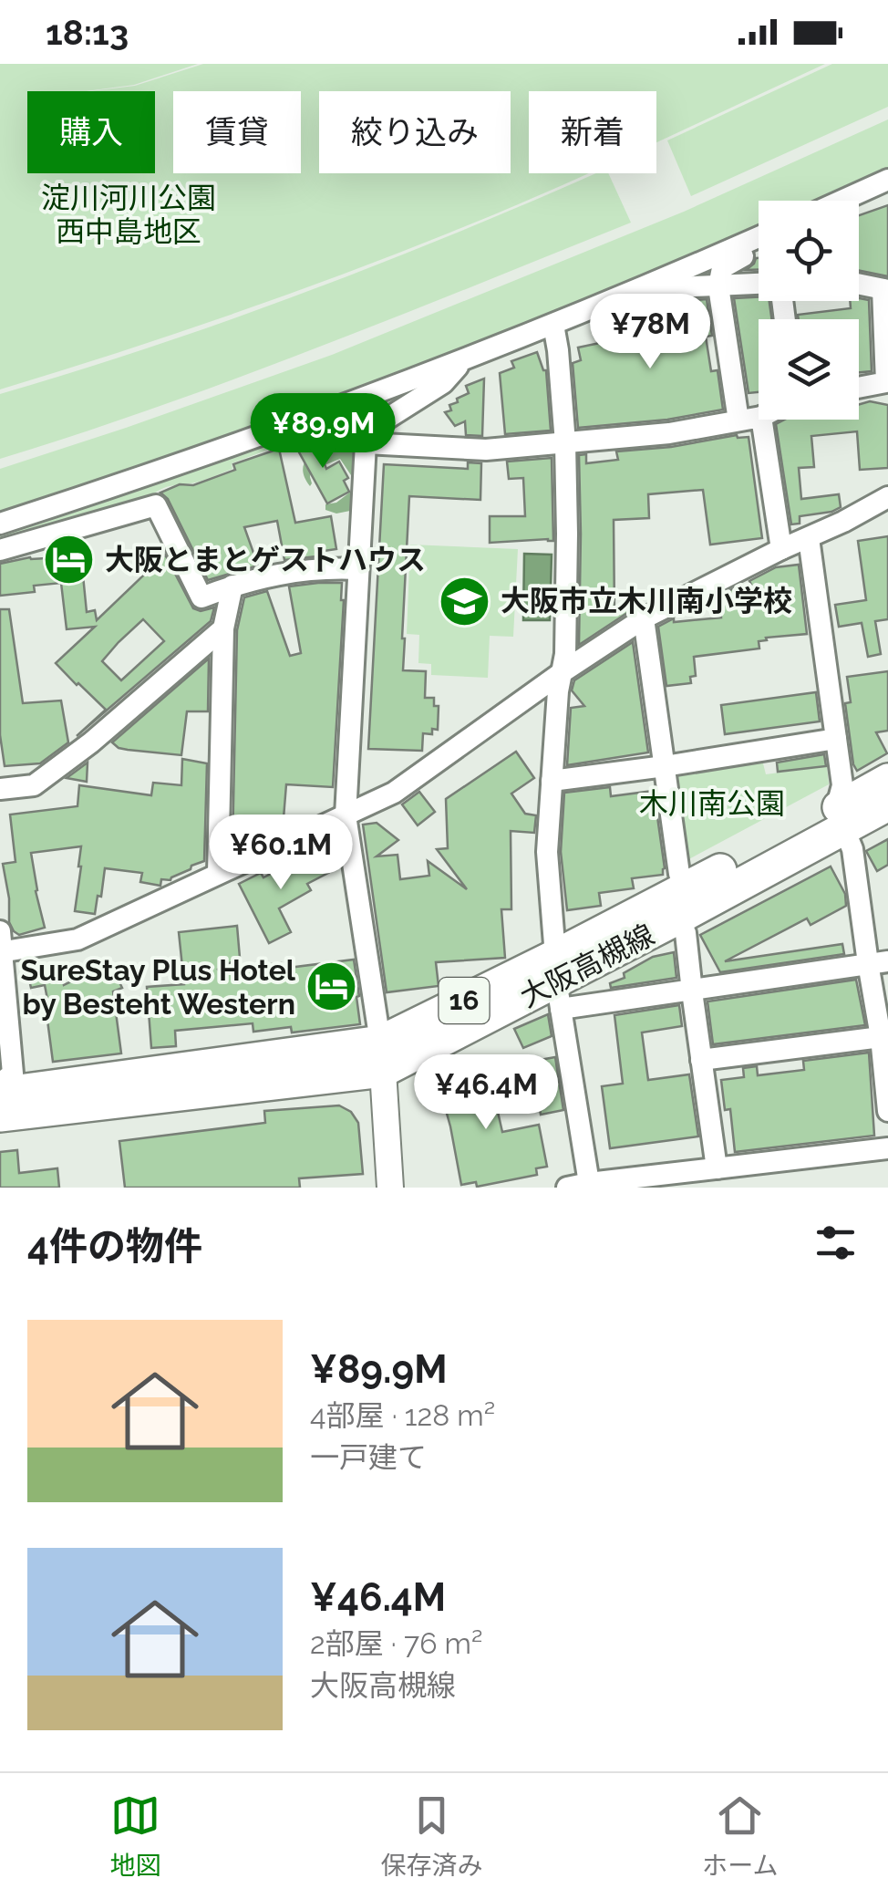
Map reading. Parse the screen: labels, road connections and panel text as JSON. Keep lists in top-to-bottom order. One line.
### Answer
{"streets":{"main road":["大阪高槻線","16"]},"parks":["淀川河川公園 西中島地区","木川南公園"],"places":{"hotel":["大阪とまとゲストハウス","SureStay Plus Hotel by Besteht Western"],"school or university":["大阪市立木川南小学校"]},"page":{"status":"18:13","chip":["購入","賃貸","絞り込み","新着"],"price":["¥78M","¥89.9M","¥60.1M","¥46.4M"],"heading":"4件の物件","list":[{"name":"¥89.9M","note":"4部屋 · 128 m² · 一戸建て"},{"name":"¥46.4M","note":"2部屋 · 76 m² · 大阪高槻線"}],"tabs":["地図","保存済み","ホーム"]}}
